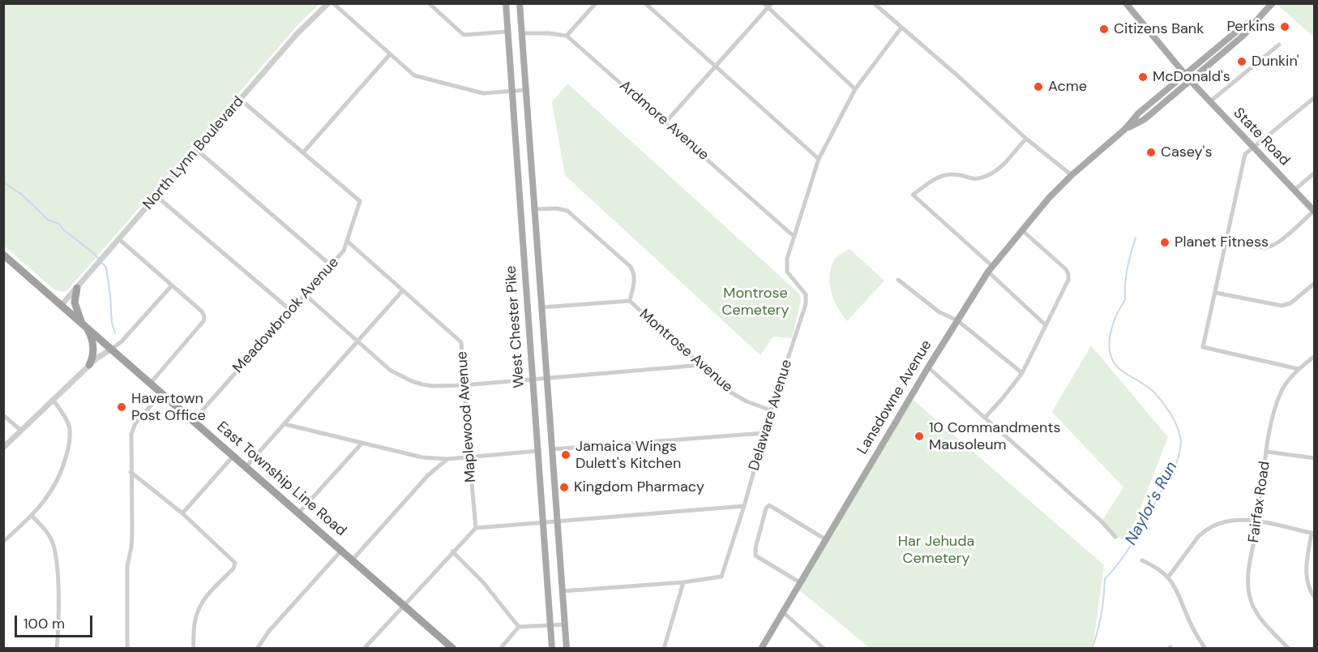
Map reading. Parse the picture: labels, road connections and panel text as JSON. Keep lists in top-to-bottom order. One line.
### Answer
{"streets":{"highway":["East Township Line Road"],"main road":["State Road","West Chester Pike","Lansdowne Avenue"],"street":["Ardmore Avenue","North Lynn Boulevard","Meadowbrook Avenue","Montrose Avenue","Delaware Avenue","Maplewood Avenue","Fairfax Road"]},"crossings":[["Ardmore Avenue","Delaware Avenue"],["State Road","Lansdowne Avenue"],["North Lynn Boulevard","East Township Line Road"],["Meadowbrook Avenue","Maplewood Avenue"],["Meadowbrook Avenue","East Township Line Road"],["West Chester Pike","Montrose Avenue"],["Montrose Avenue","Delaware Avenue"]],"water":["Naylor's Run"],"parks":["Montrose Cemetery","Har Jehuda Cemetery"],"places":["Perkins","Citizens Bank","Dunkin'","McDonald's","Acme","Casey's","Planet Fitness","Havertown Post Office","10 Commandments Mausoleum","Jamaica Wings Dulett's Kitchen","Kingdom Pharmacy"],"scale_bar":"100 m"}
